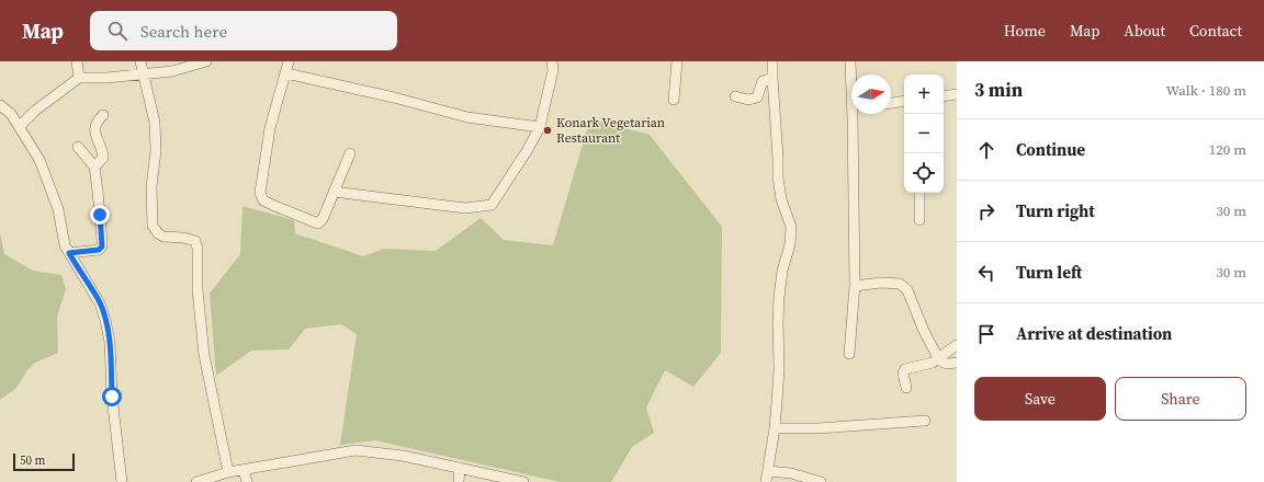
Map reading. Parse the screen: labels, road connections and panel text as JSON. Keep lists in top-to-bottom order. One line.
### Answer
{"places":["Konark Vegetarian Restaurant"],"scale_bar":"50 m","north":"right","page":{"header":"Map","search":"Search here","nav":["Home","Map","About","Contact"],"heading":["3 min","Walk · 180 m"],"map_buttons":["+","−"],"list":[["Continue","120 m"],["Turn right","30 m"],["Turn left","30 m"],"Arrive at destination"],"buttons":["Save","Share"],"scale":"50 m"}}
